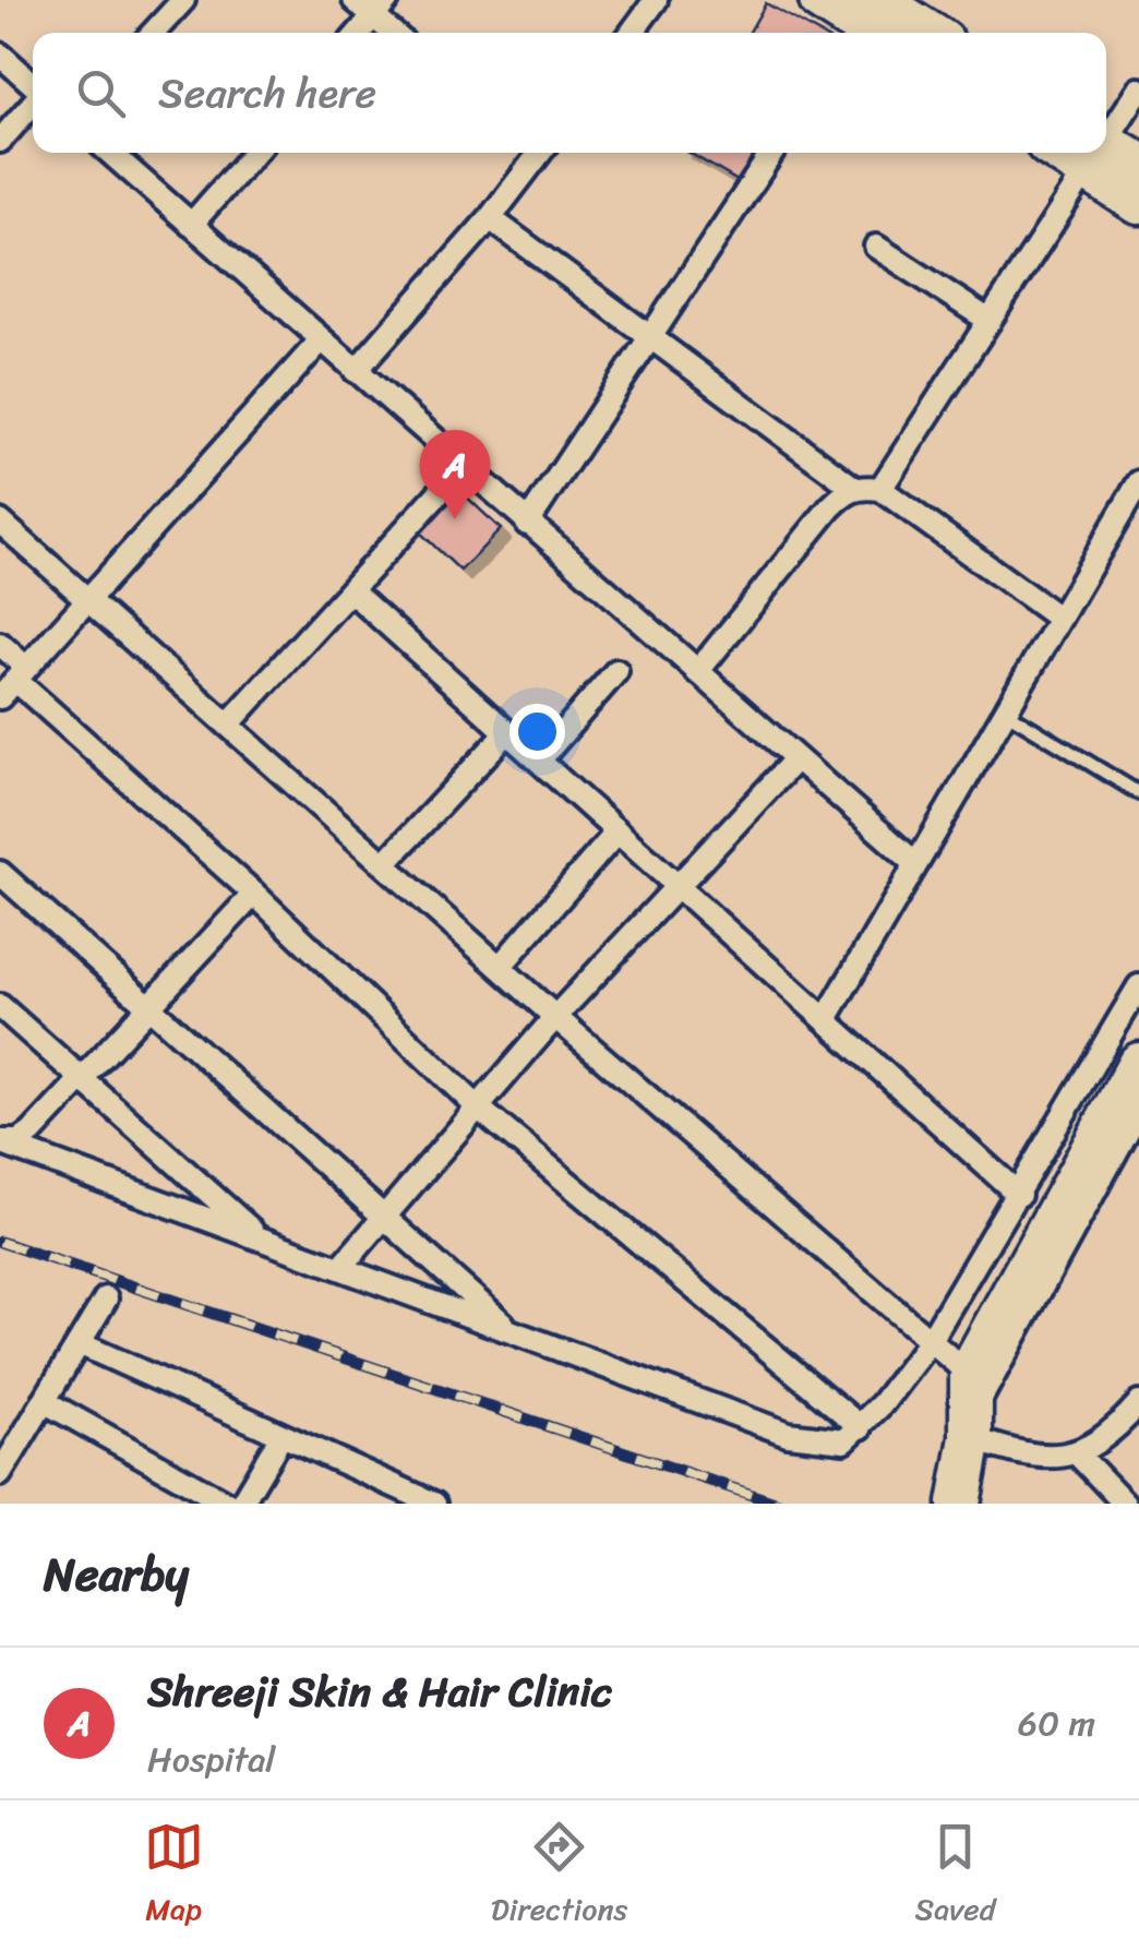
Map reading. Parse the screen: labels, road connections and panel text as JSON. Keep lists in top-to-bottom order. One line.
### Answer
{"page":{"search":"Search here","pins":"A","heading":"Nearby","list":[{"mark":"A","name":"Shreeji Skin & Hair Clinic","note":"Hospital","value":"60 m"}],"nav":["Map","Directions","Saved"]}}
